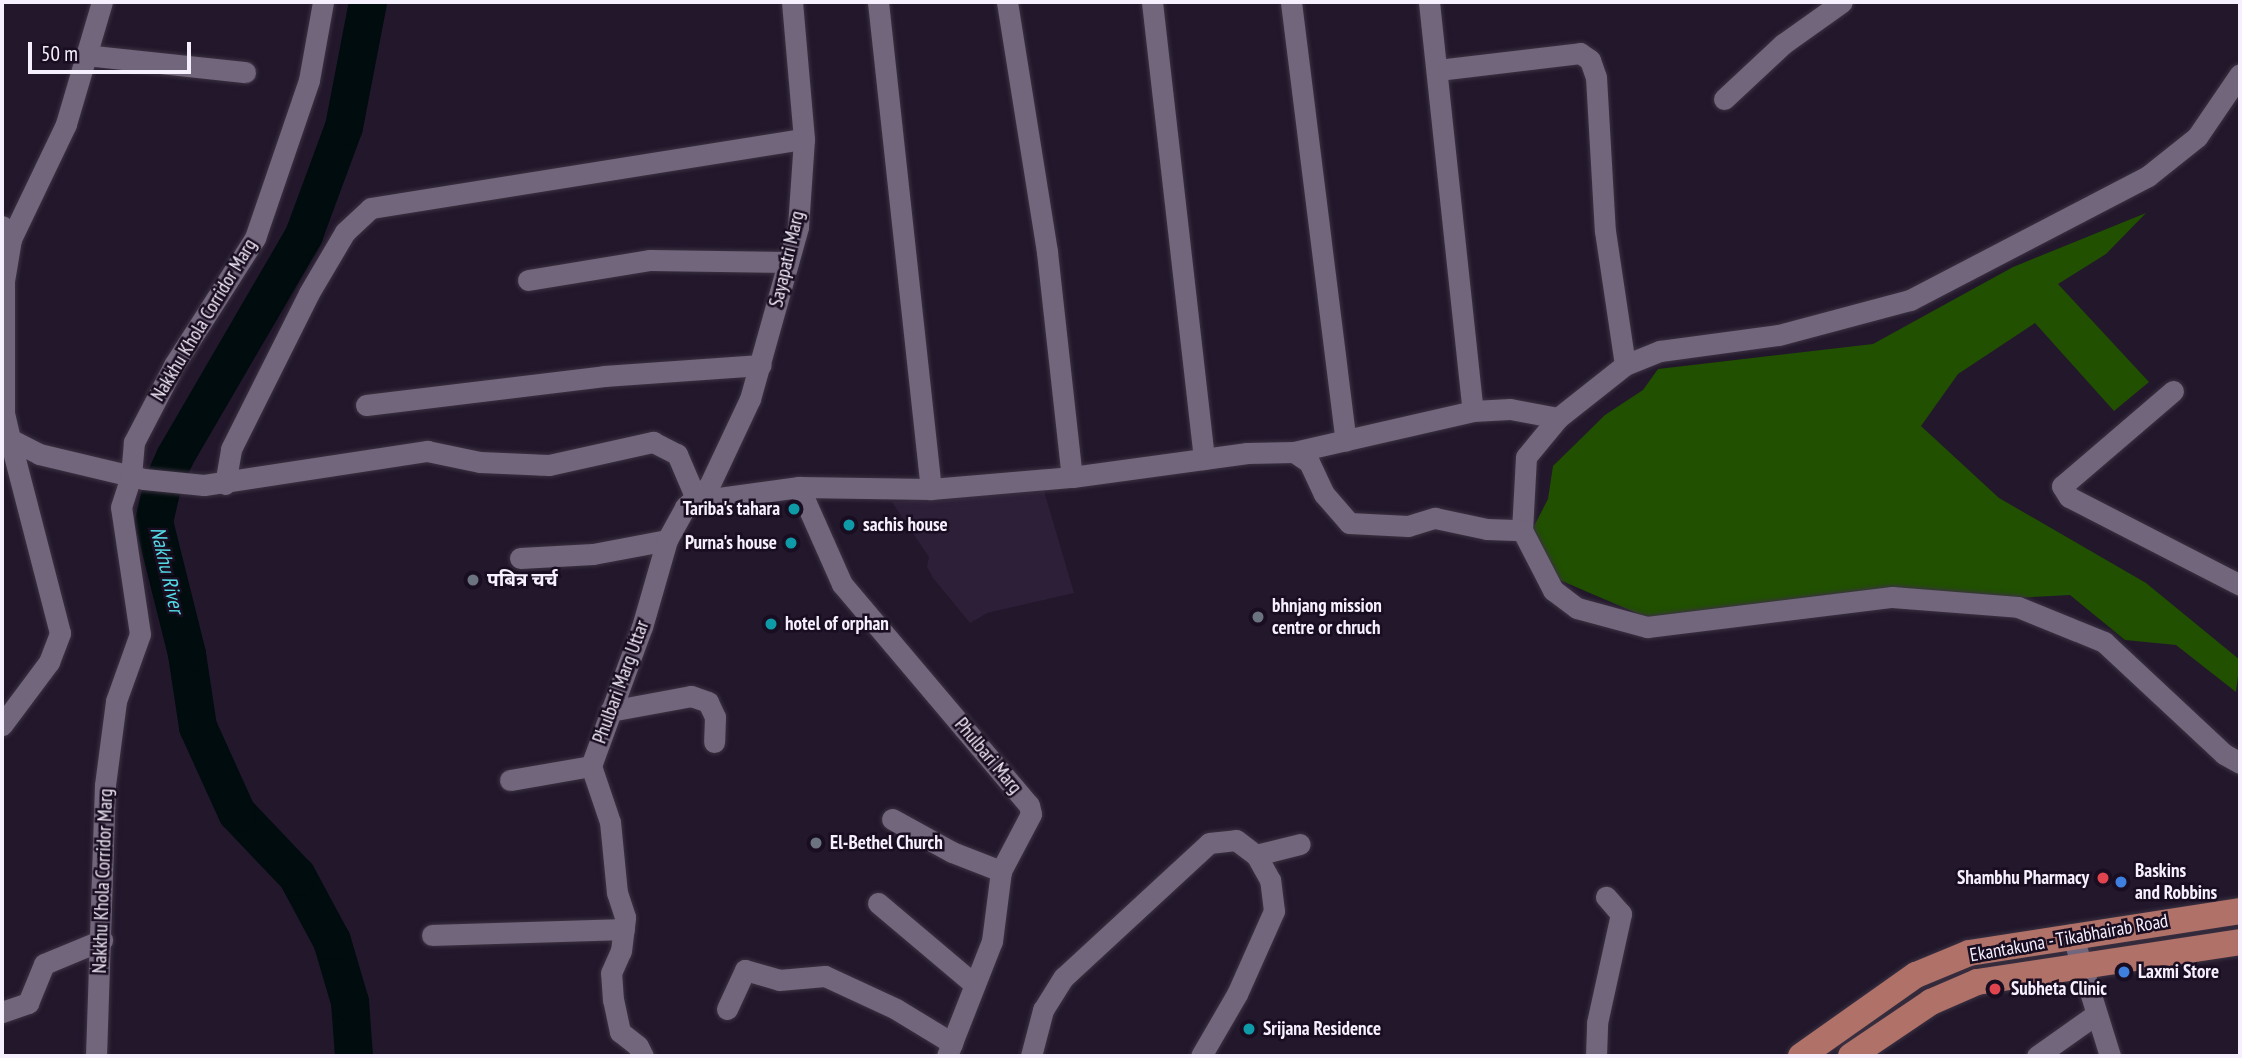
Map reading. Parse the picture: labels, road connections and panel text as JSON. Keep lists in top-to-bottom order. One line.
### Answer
{"streets":{"main road":["Ekantakuna - Tikabhairab Road"],"street":["Sayapatri Marg","Nakkhu Khola Corridor Marg","Phulbari Marg Uttar","Phulbari Marg"]},"crossings":[["Sayapatri Marg","Phulbari Marg Uttar"]],"water":["Nakhu River"],"places":["Tariba's tahara","sachis house","Purna's house","पबित्र चर्च","bhnjang mission centre or chruch","hotel of orphan","El-Bethel Church","Shambhu Pharmacy","Baskins and Robbins","Laxmi Store","Subheta Clinic","Srijana Residence"],"scale_bar":"50 m"}
